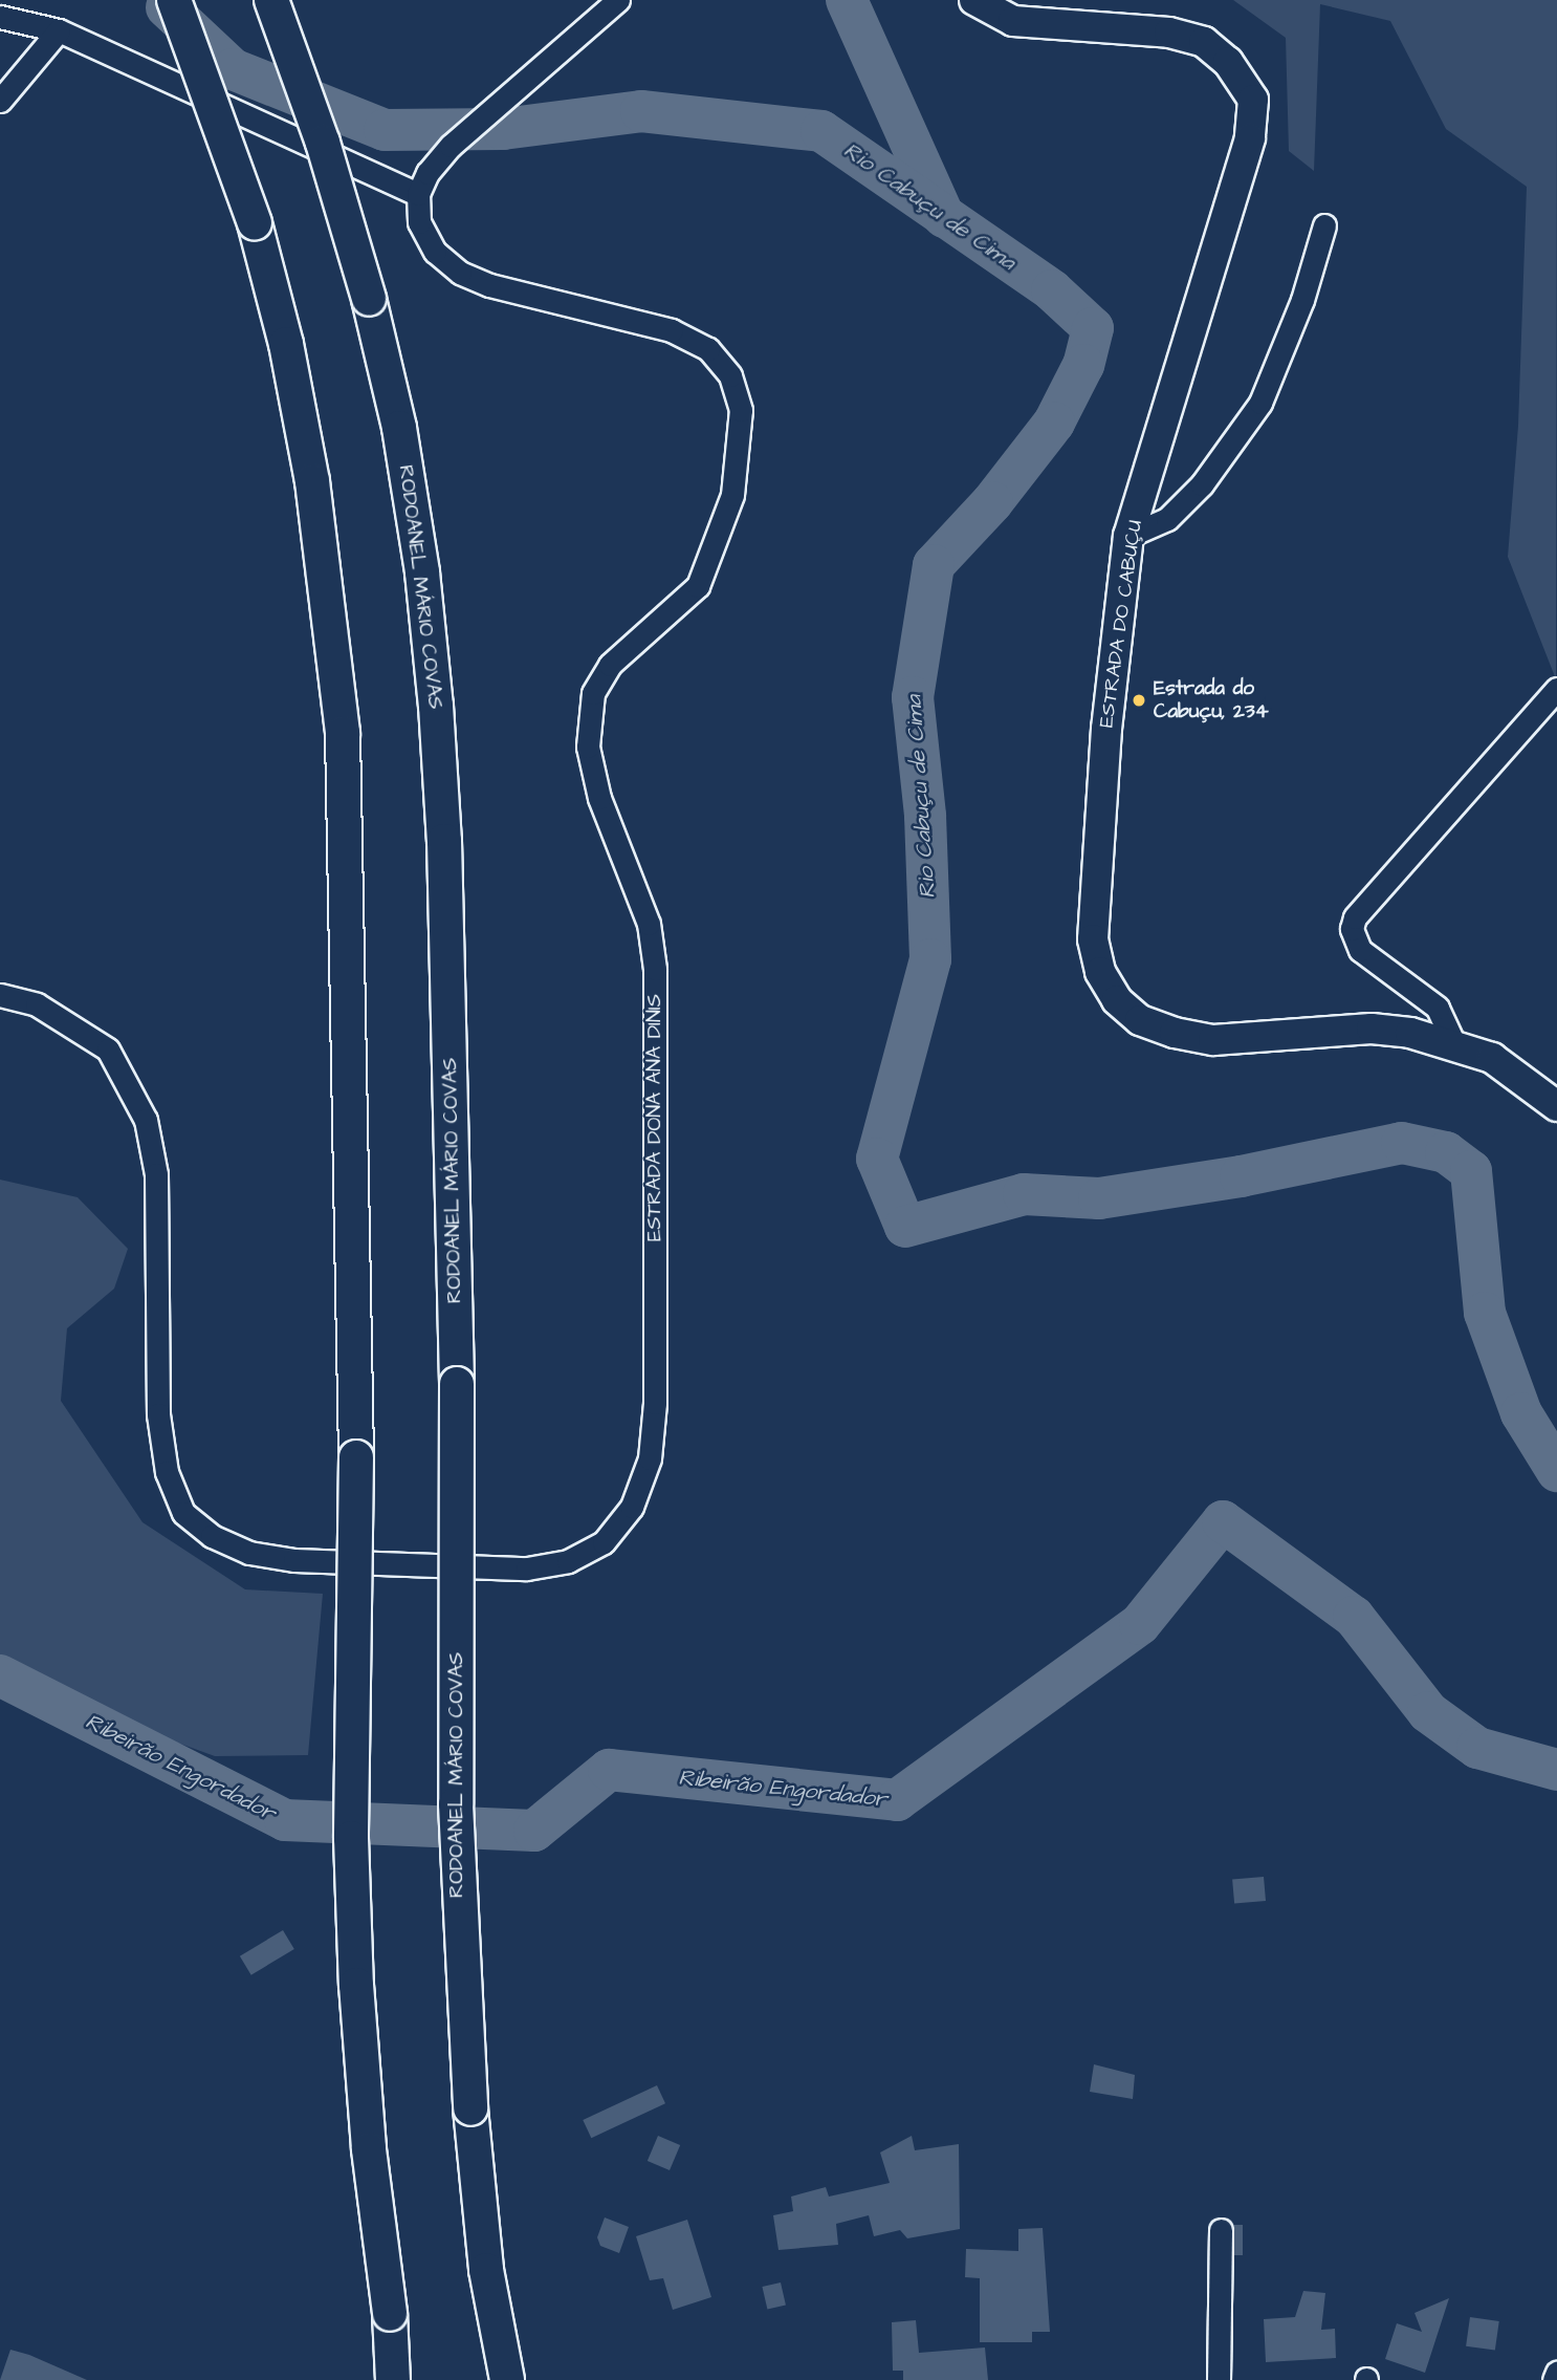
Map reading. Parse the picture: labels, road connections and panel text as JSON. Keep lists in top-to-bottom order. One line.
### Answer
{"streets":{"highway":["RODOANEL MÁRIO COVAS"],"main road":["ESTRADA DO CABUÇU"],"street":["ESTRADA DONA ANA DINIS"]},"water":["Rio Cabuçu de Cima","Ribeirão Engordador"],"places":["Estrada do Cabuçu, 234"]}
